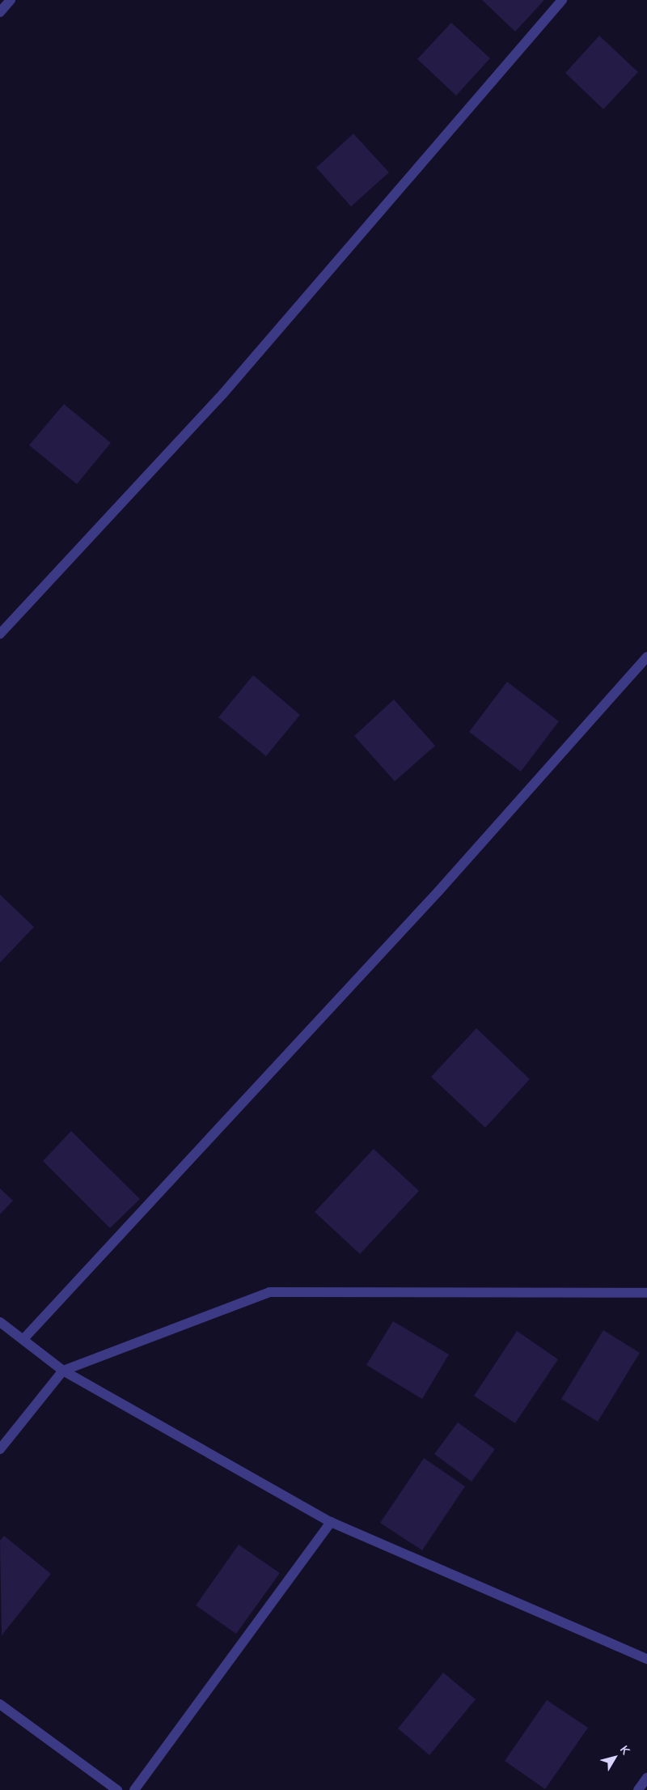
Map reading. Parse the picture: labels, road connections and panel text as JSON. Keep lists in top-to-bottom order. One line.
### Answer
{"north":"top right"}
